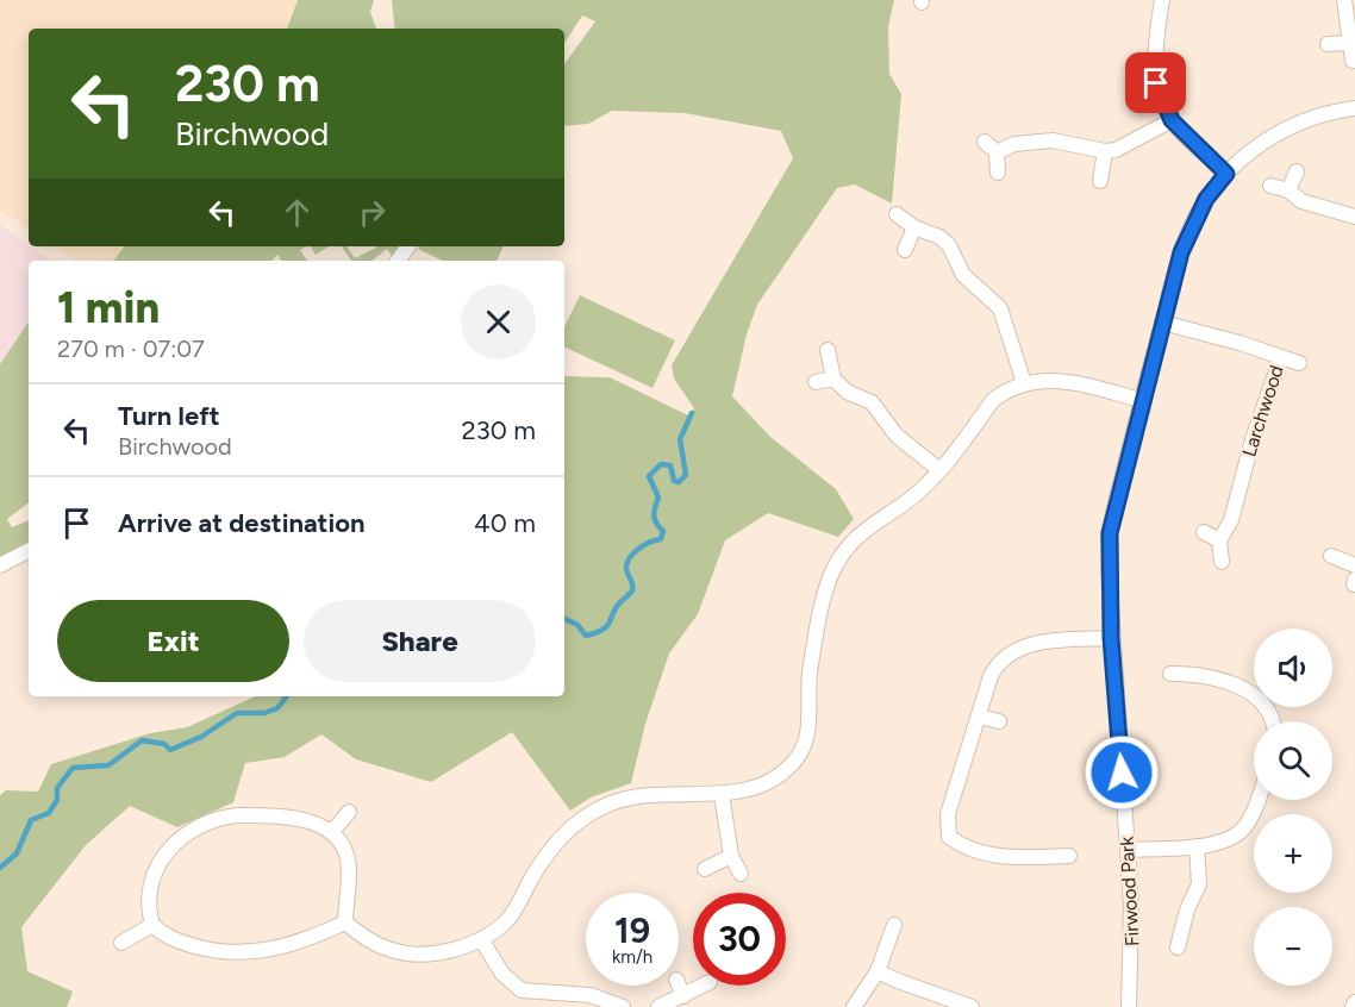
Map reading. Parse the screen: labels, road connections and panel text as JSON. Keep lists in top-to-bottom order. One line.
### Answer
{"streets":{"street":["Larchwood","Firwood Park"]},"crossings":[["Larchwood","Firwood Park"]],"page":{"turn":["230 m","Birchwood"],"heading":["1 min","270 m · 07:07"],"list":[{"name":"Turn left","note":"Birchwood","value":"230 m"},{"name":"Arrive at destination","value":"40 m"}],"buttons":["Exit","Share"],"map_buttons":["+","−"],"speed":"19 km/h","limit":"30"}}
